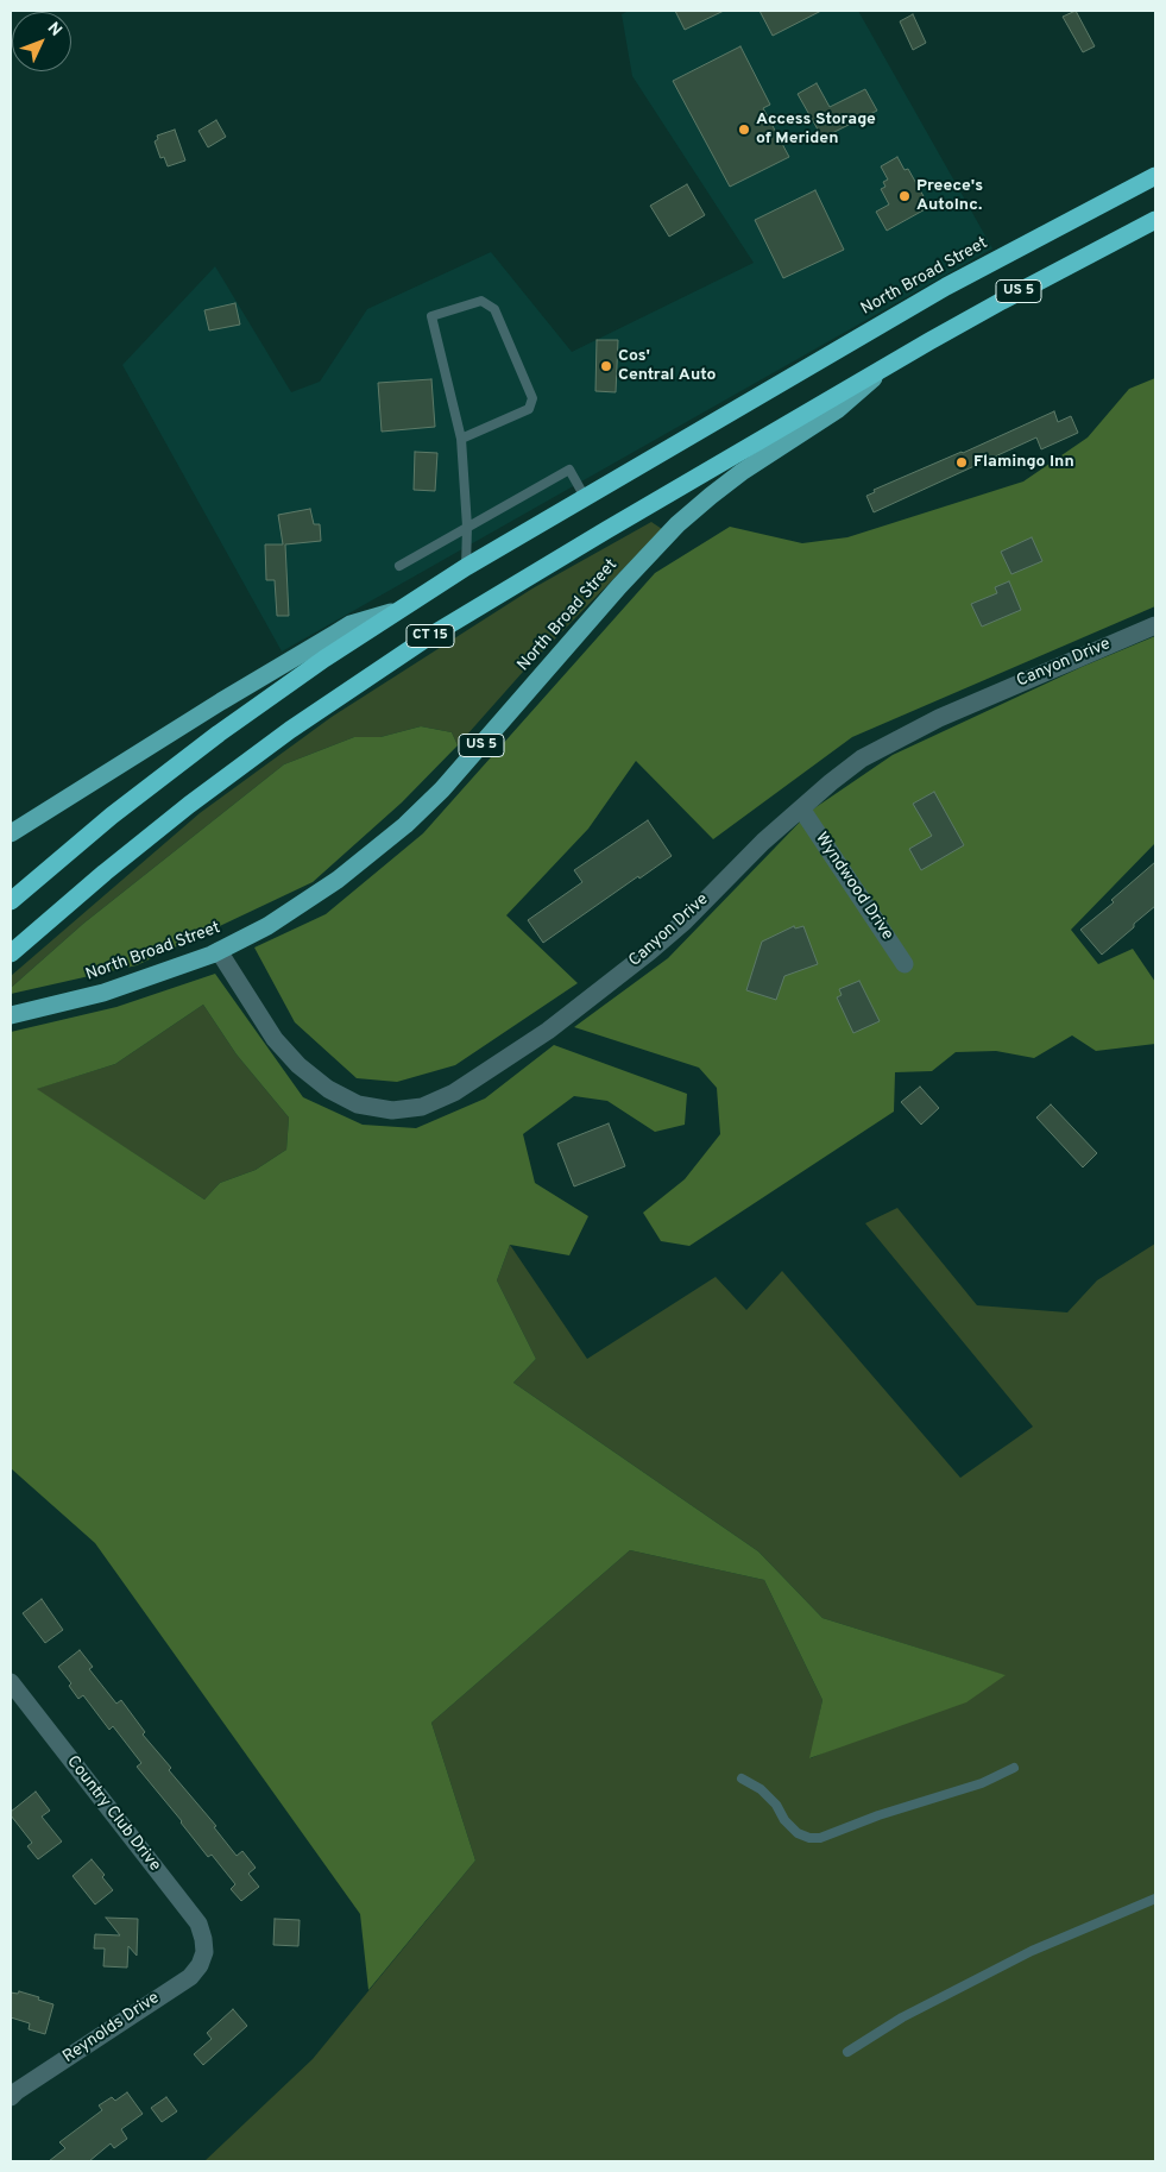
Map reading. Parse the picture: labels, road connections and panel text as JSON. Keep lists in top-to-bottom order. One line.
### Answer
{"streets":{"highway":["North Broad Street","US 5","CT 15"],"street":["Canyon Drive","Wyndwood Drive","Country Club Drive","Reynolds Drive"]},"crossings":[["North Broad Street","CT 15"],["North Broad Street","Canyon Drive"],["Canyon Drive","Wyndwood Drive"],["Country Club Drive","Reynolds Drive"]],"places":["Access Storage of Meriden","Preece's AutoInc.","Cos' Central Auto","Flamingo Inn"],"north":"top right"}
